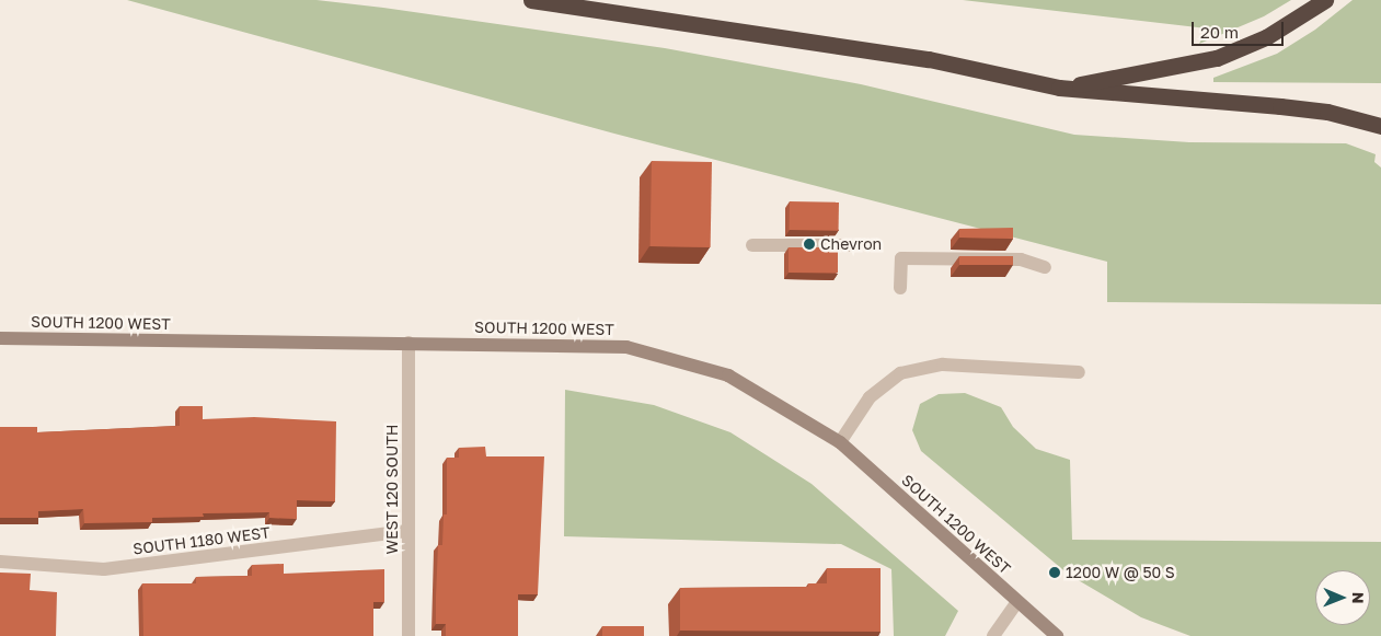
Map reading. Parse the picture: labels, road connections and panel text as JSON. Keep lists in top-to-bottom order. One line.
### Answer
{"streets":{"main road":["SOUTH 1200 WEST"],"street":["WEST 120 SOUTH","SOUTH 1180 WEST"]},"crossings":[["SOUTH 1200 WEST","WEST 120 SOUTH"],["WEST 120 SOUTH","SOUTH 1180 WEST"]],"places":["Chevron","1200 W @ 50 S"],"scale_bar":"20 m","north":"right"}
